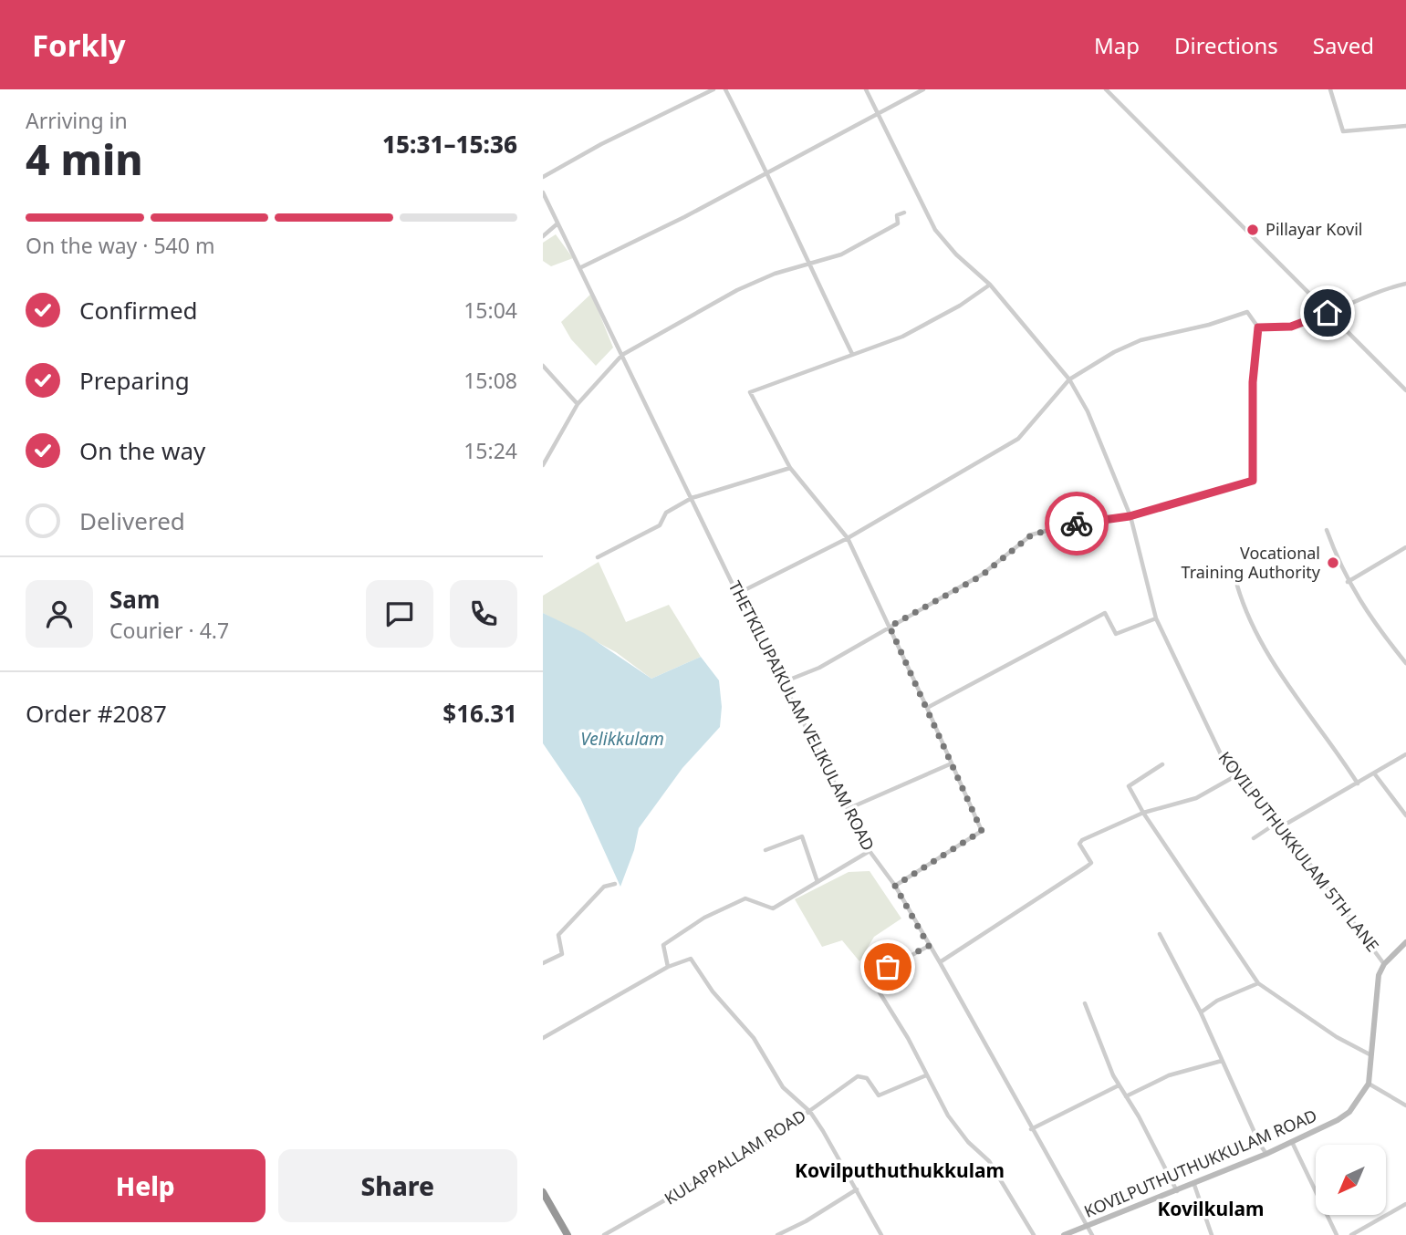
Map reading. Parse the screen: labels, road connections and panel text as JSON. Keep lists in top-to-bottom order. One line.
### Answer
{"streets":{"street":["THETKILUPAIKULAM VELIKULAM ROAD","KOVILPUTHUKKULAM 5TH LANE","KULAPPALLAM ROAD","KOVILPUTHUTHUKKULAM ROAD"]},"crossings":[["THETKILUPAIKULAM VELIKULAM ROAD","KOVILPUTHUTHUKKULAM ROAD"],["KOVILPUTHUKKULAM 5TH LANE","KOVILPUTHUTHUKKULAM ROAD"]],"districts":["Kovilputhuthukkulam","Kovilkulam"],"water":["Velikkulam"],"places":["Pillayar Kovil","Vocational Training Authority"],"north":"bottom left","page":{"header":"Forkly","nav":["Map","Directions","Saved"],"heading":["4 min","Arriving in","15:31–15:36"],"panel":["Sam","Courier · 4.7","Order #2087","$16.31"],"bar":"On the way · 540 m","list":[["Confirmed","15:04"],["Preparing","15:08"],["On the way","15:24"],"Delivered"],"buttons":["Help","Share"]}}
